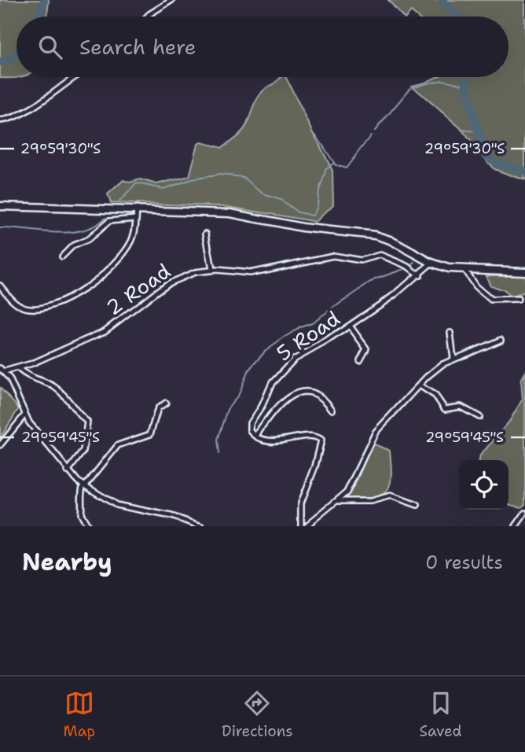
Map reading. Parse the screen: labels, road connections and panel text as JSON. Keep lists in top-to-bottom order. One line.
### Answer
{"streets":{"street":["2 Road","5 Road"]},"crossings":[["2 Road","5 Road"]],"page":{"search":"Search here","heading":["Nearby","0 results"],"nav":["Map","Directions","Saved"]},"coordinates":["29°59'30\"S","29°59'45\"S"]}
